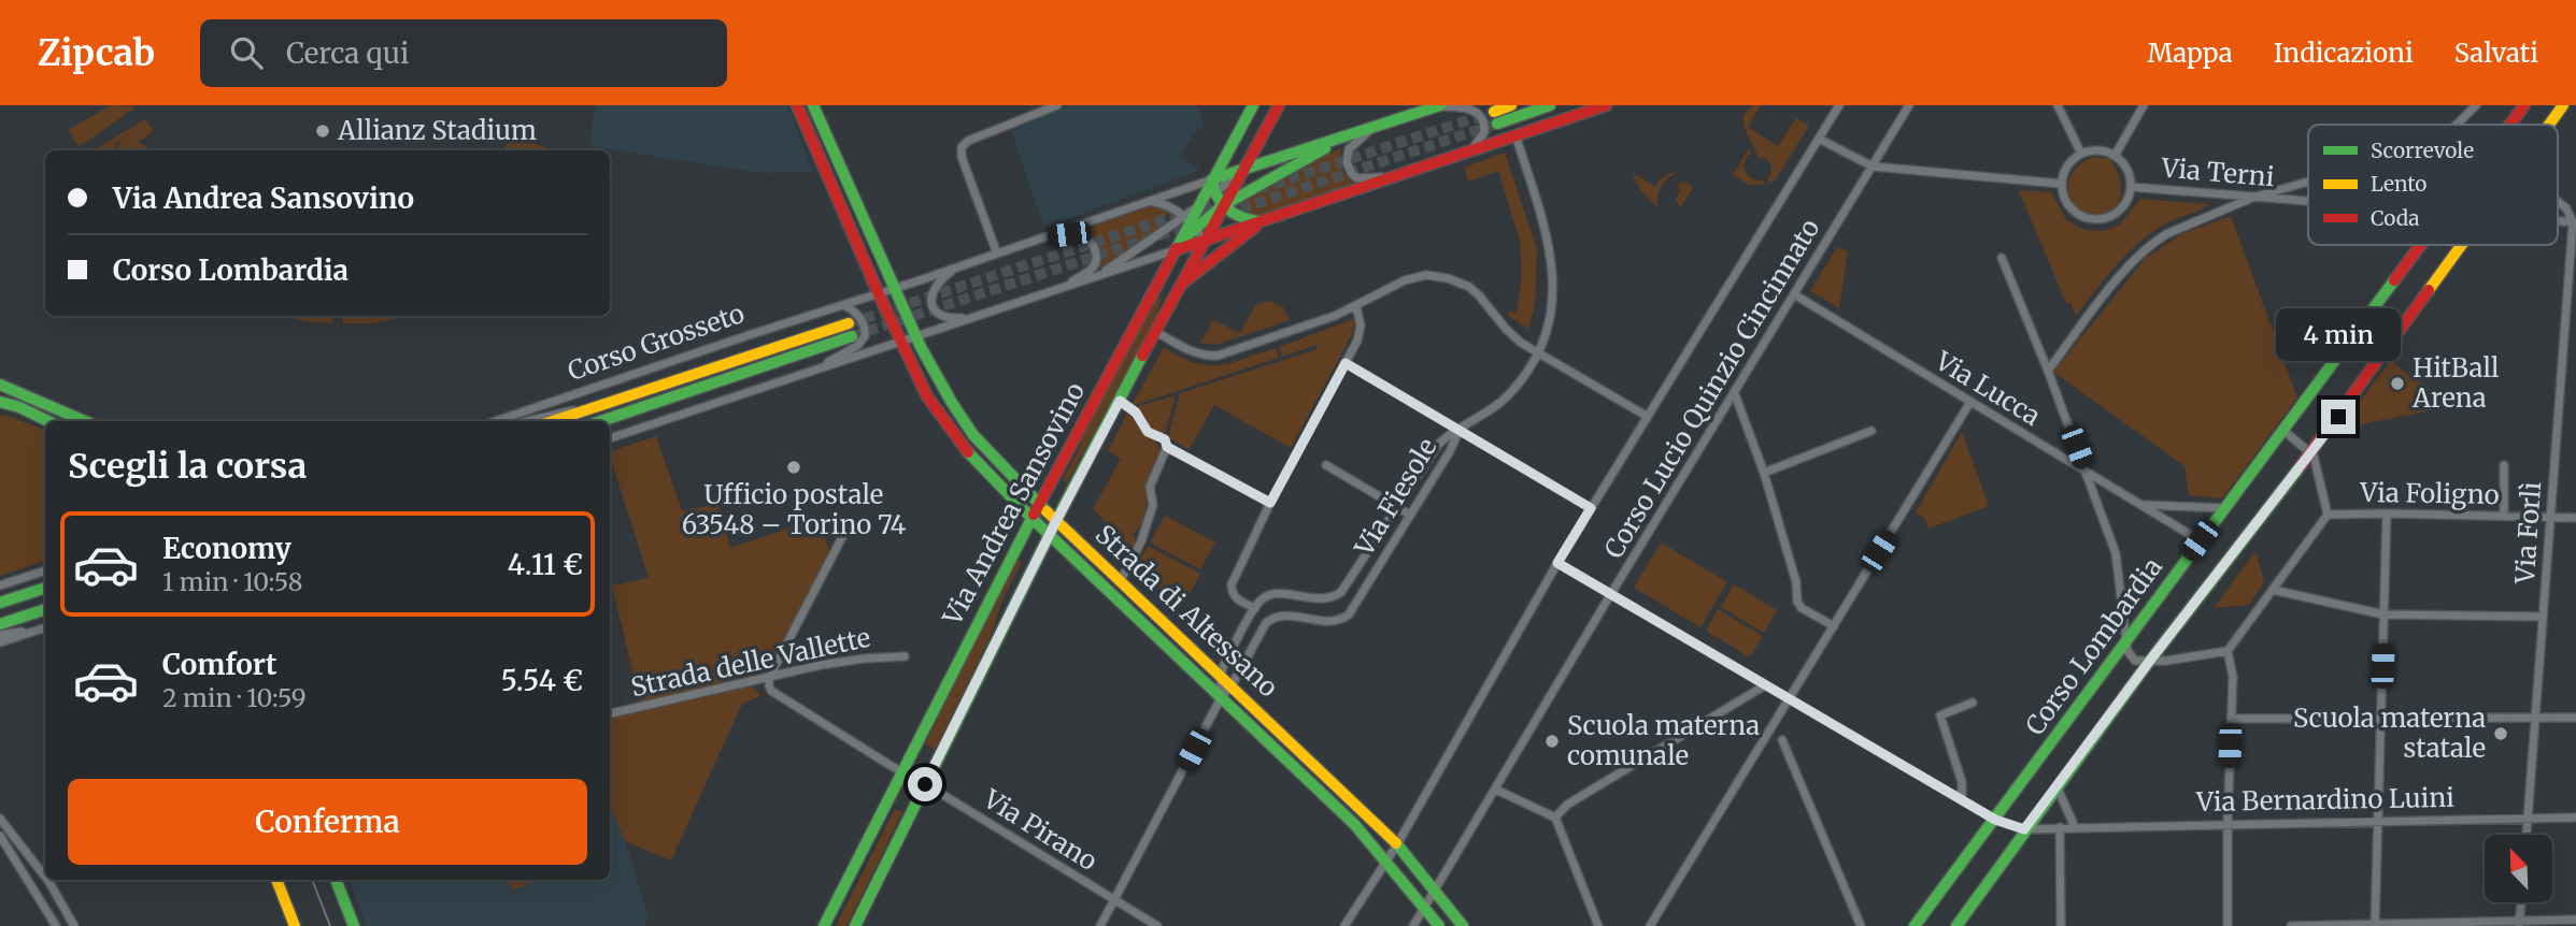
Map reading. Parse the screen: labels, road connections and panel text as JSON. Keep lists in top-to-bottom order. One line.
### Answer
{"streets":{"street":["Via Terni","Corso Grosseto","Corso Lucio Quinzio Cincinnato","Via Lucca","Via Foligno","Via Fiesole","Via Andrea Sansovino","Via Forlì","Strada di Altessano","Corso Lombardia","Strada delle Vallette","Via Bernardino Luini","Via Pirano"]},"crossings":[["Corso Grosseto","Via Andrea Sansovino"],["Corso Grosseto","Strada di Altessano"],["Corso Lucio Quinzio Cincinnato","Via Lucca"],["Corso Lucio Quinzio Cincinnato","Strada di Altessano"],["Corso Lucio Quinzio Cincinnato","Via Bernardino Luini"],["Via Lucca","Corso Lombardia"],["Via Foligno","Via Forlì"],["Via Fiesole","Strada di Altessano"],["Via Andrea Sansovino","Strada di Altessano"],["Via Andrea Sansovino","Via Pirano"],["Via Forlì","Via Bernardino Luini"],["Corso Lombardia","Via Bernardino Luini"],["Strada delle Vallette","Via Pirano"]],"places":["Allianz Stadium","HitBall Arena","Ufficio postale 63548 – Torino 74","Scuola materna statale","Scuola materna comunale"],"legend":["Scorrevole","Lento","Coda"],"north":"top left","page":{"header":"Zipcab","search":"Cerca qui","nav":["Mappa","Indicazioni","Salvati"],"banner":["Via Andrea Sansovino","Corso Lombardia"],"bubble":"4 min","heading":"Scegli la corsa","list":[{"name":"Economy","note":"1 min · 10:58","value":"4.11 €"},{"name":"Comfort","note":"2 min · 10:59","value":"5.54 €"}],"buttons":"Conferma"}}
